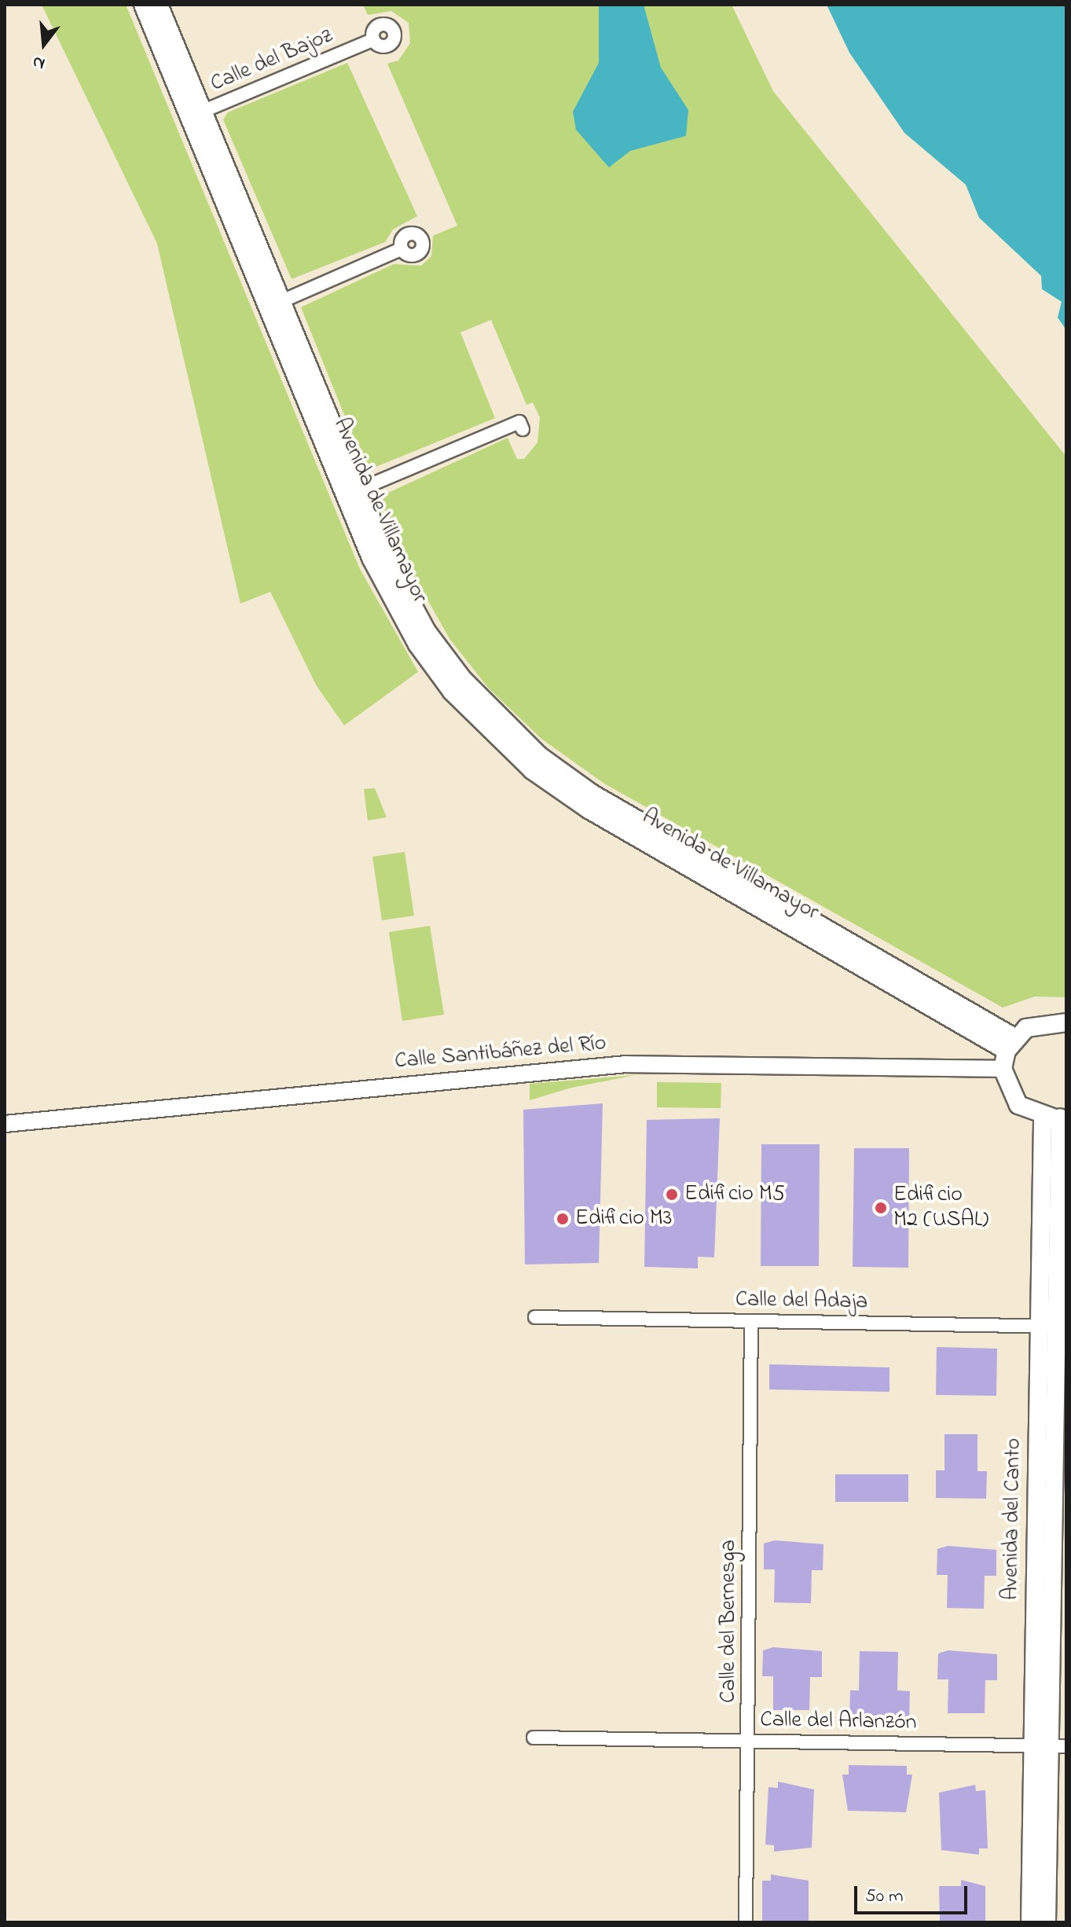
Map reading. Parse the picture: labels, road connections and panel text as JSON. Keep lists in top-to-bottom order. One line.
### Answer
{"streets":{"main road":["Avenida de Villamayor","Avenida del Canto"],"street":["Calle del Bajoz","Calle Santibáñez del Río","Calle del Adaja","Calle del Bernesga","Calle del Arlanzón"]},"crossings":[["Calle del Bajoz","Avenida de Villamayor"],["Calle del Adaja","Avenida del Canto"],["Calle del Adaja","Calle del Bernesga"],["Avenida del Canto","Calle del Arlanzón"],["Calle del Bernesga","Calle del Arlanzón"]],"places":["Edificio M5","Edificio M2 (USAL)","Edificio M3"],"scale_bar":"50 m","north":"bottom"}
